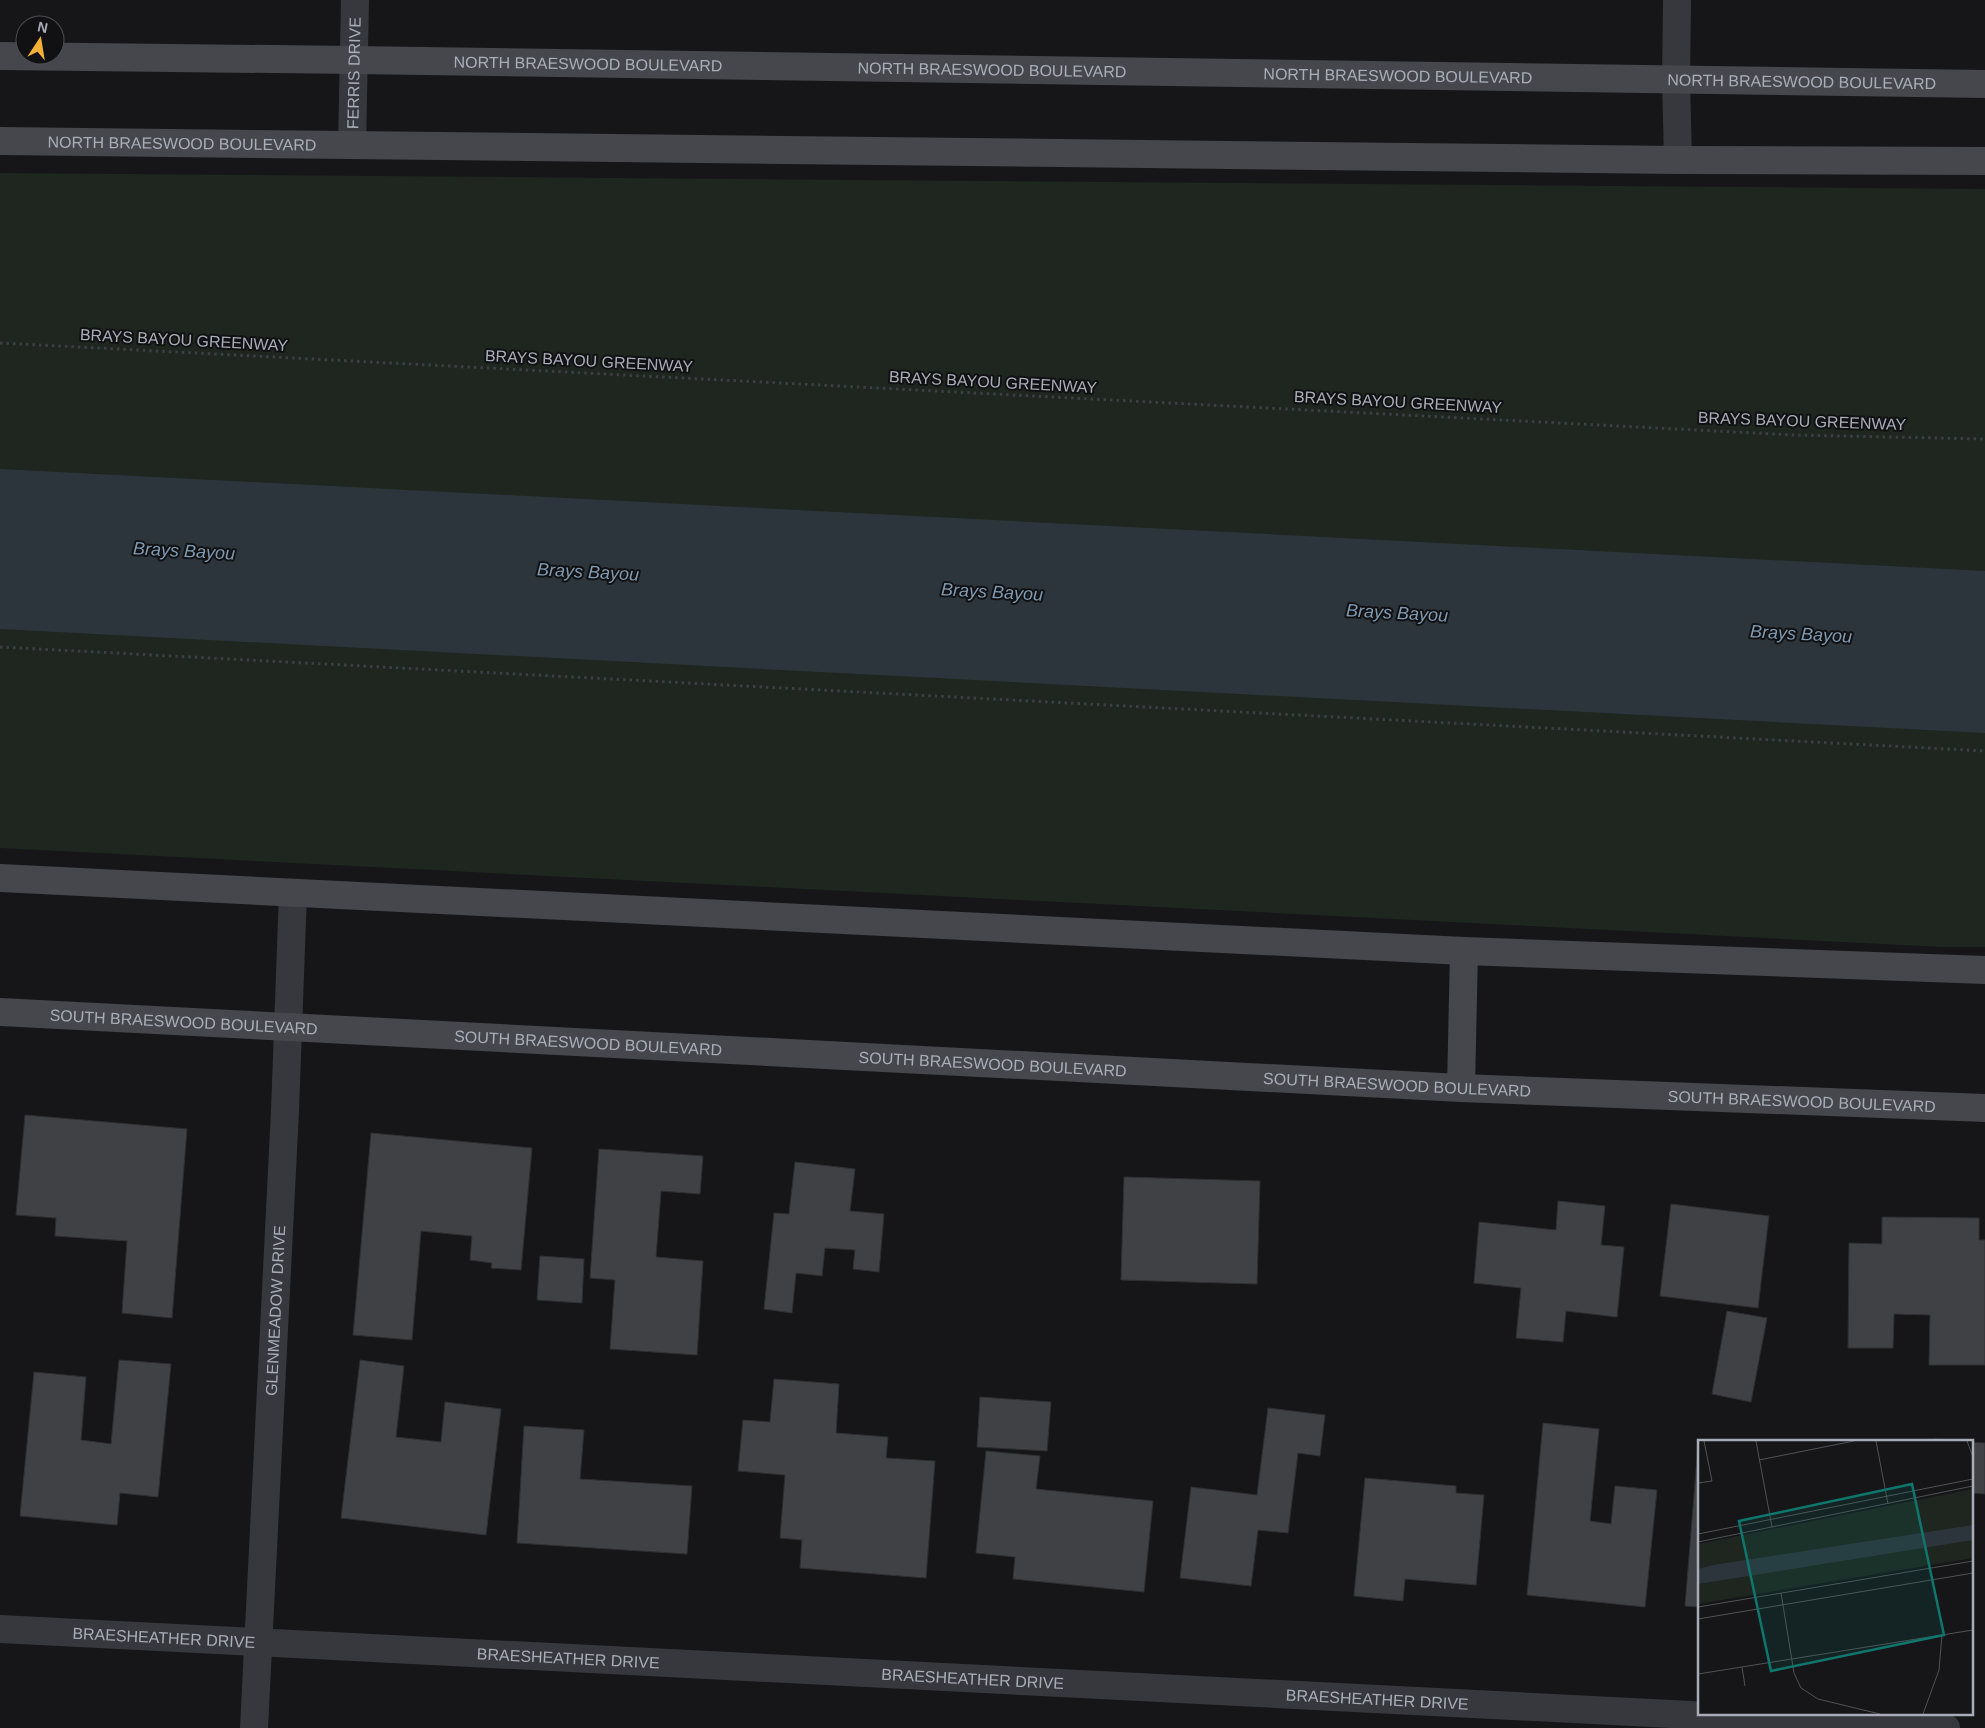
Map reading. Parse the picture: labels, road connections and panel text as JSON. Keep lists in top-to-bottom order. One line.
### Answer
{"streets":{"main road":["NORTH BRAESWOOD BOULEVARD","SOUTH BRAESWOOD BOULEVARD"],"street":["FERRIS DRIVE","GLENMEADOW DRIVE","BRAESHEATHER DRIVE"],"path":["BRAYS BAYOU GREENWAY"]},"crossings":[["NORTH BRAESWOOD BOULEVARD","FERRIS DRIVE"],["SOUTH BRAESWOOD BOULEVARD","GLENMEADOW DRIVE"],["GLENMEADOW DRIVE","BRAESHEATHER DRIVE"]],"water":["Brays Bayou"],"north":"top"}
